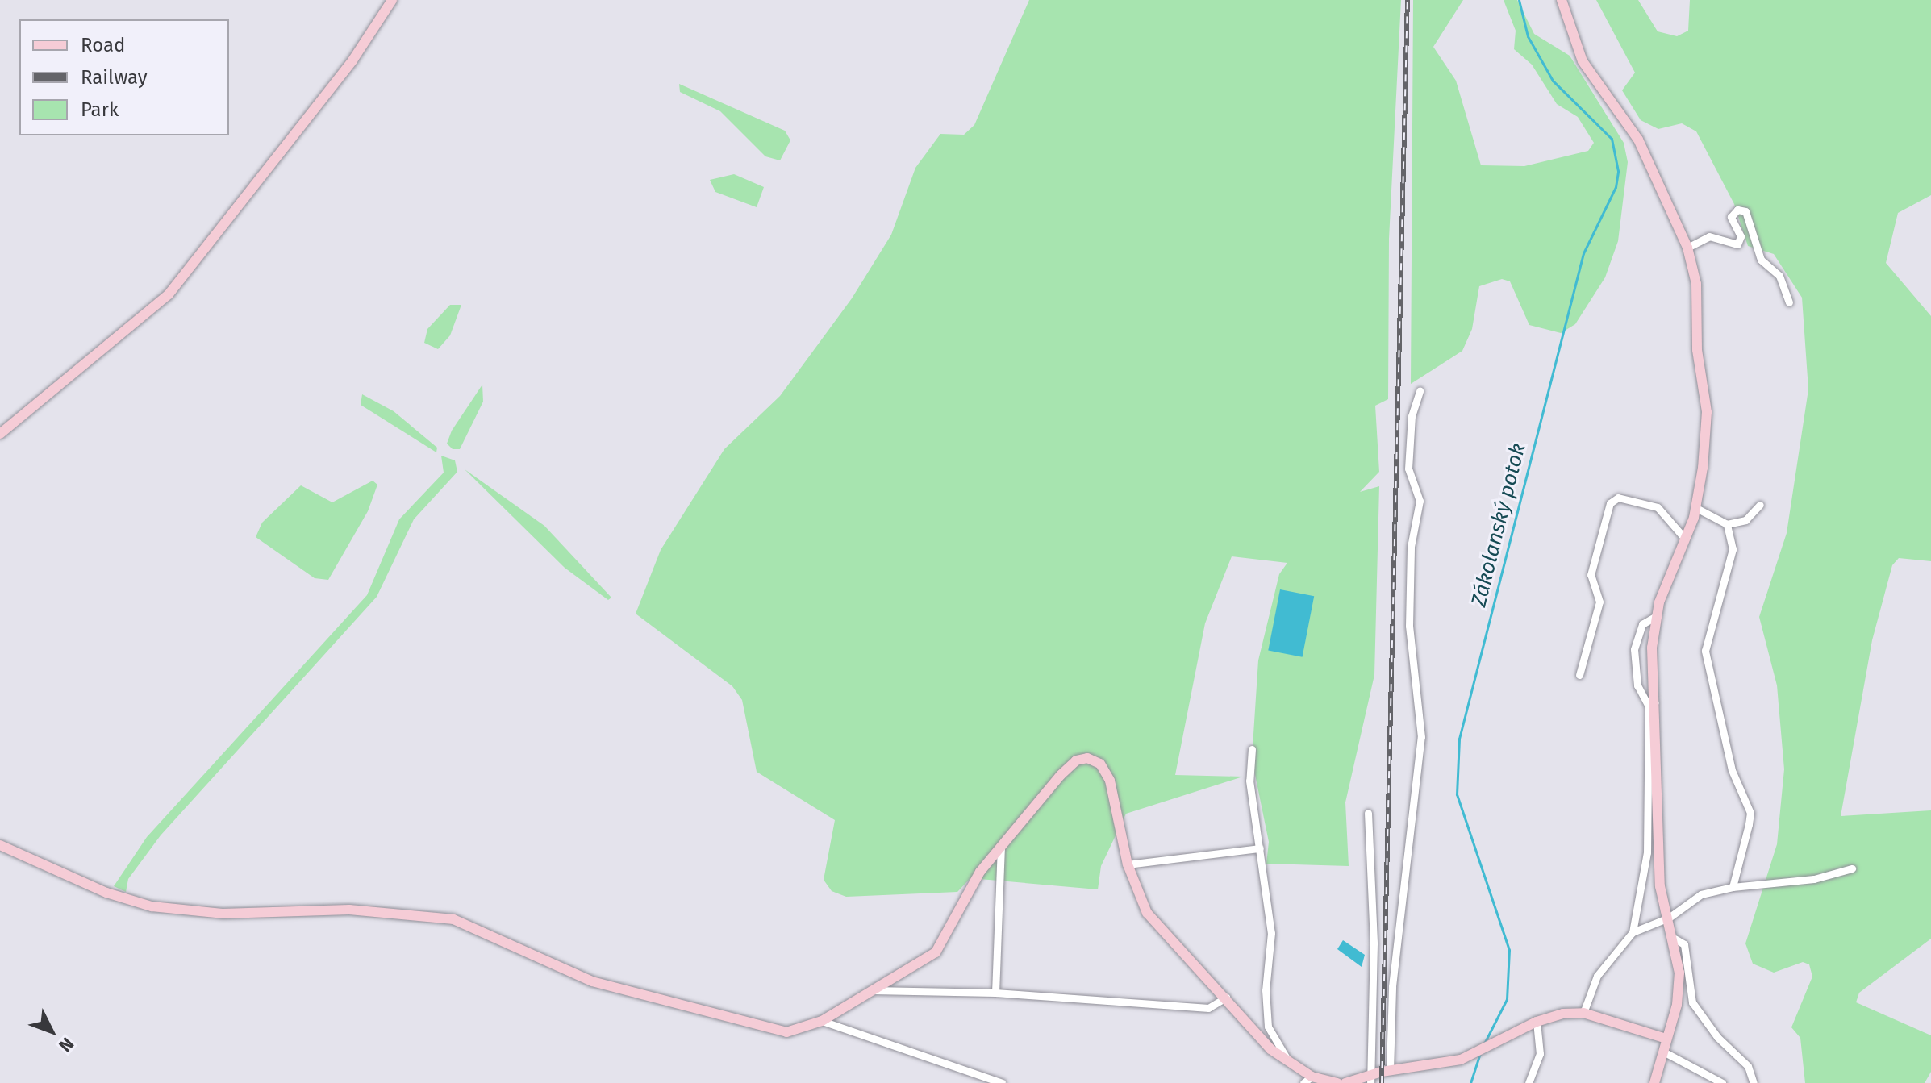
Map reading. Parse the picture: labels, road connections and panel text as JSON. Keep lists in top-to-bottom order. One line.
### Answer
{"water":["Zákolanský potok"],"legend":["Road","Railway","Park"],"north":"bottom right"}
